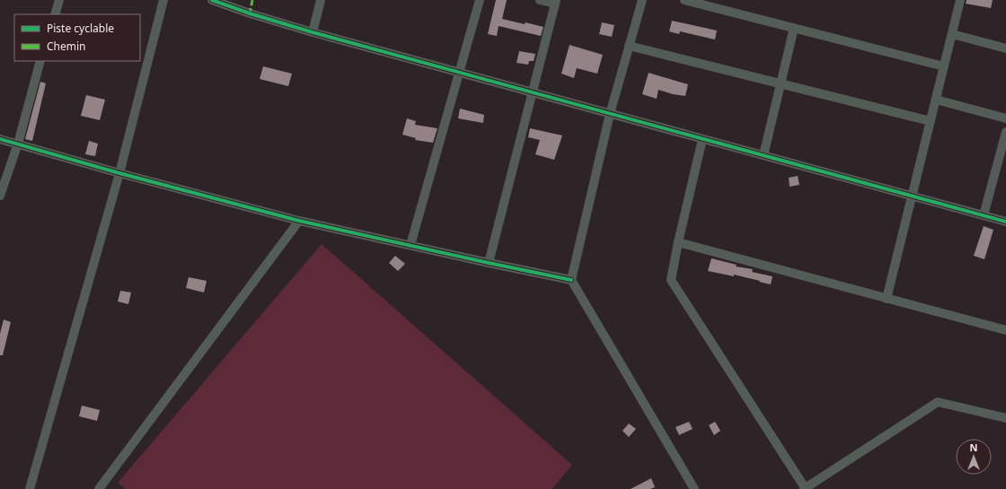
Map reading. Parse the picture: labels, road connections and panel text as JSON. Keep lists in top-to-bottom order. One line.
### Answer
{"legend":["Piste cyclable","Chemin"],"north":"top"}
